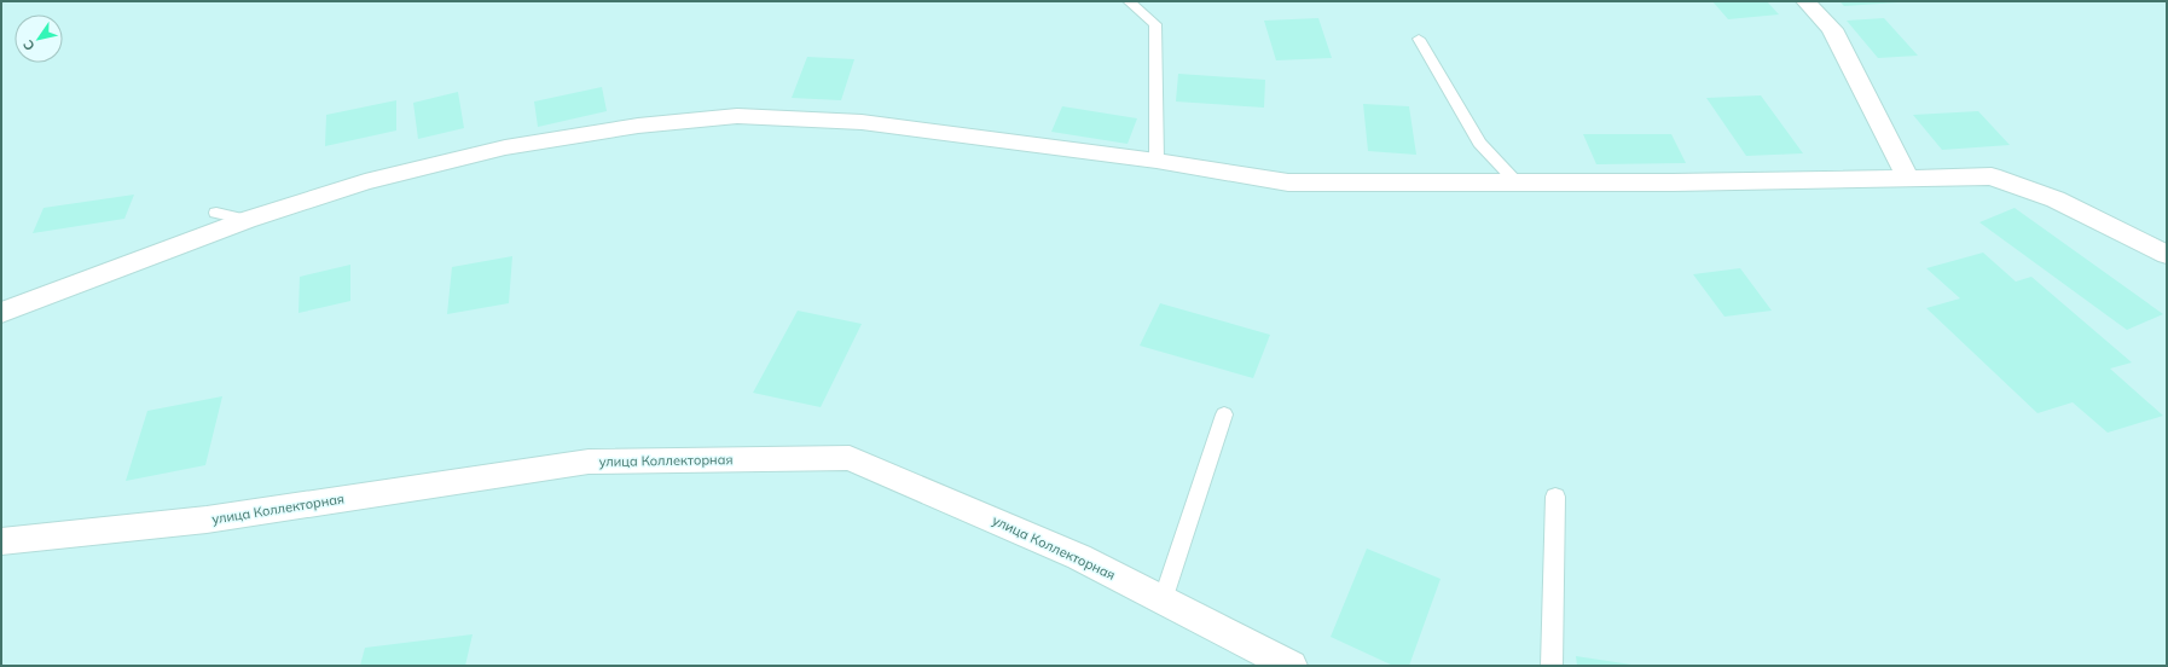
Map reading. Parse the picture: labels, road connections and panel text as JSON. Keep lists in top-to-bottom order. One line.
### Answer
{"streets":{"street":["улица Коллекторная"]},"north":"bottom left"}
